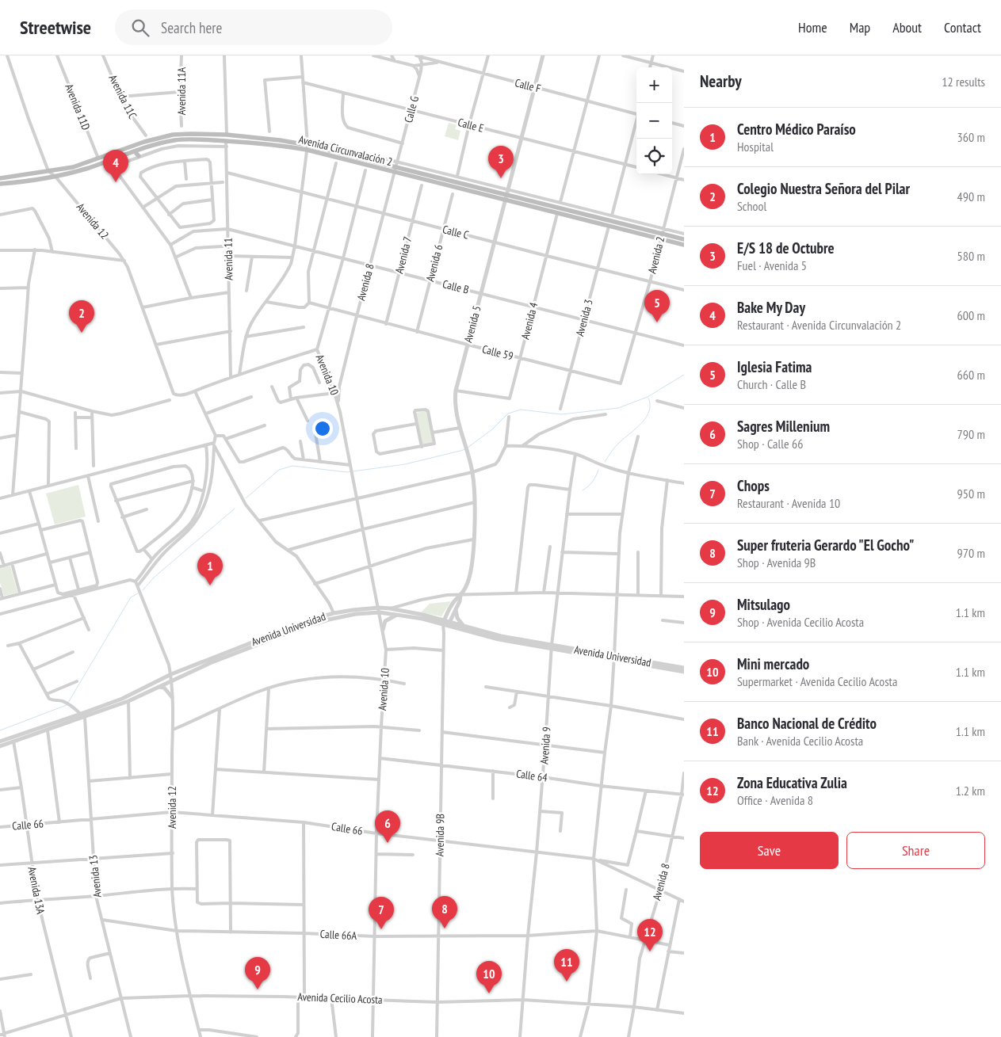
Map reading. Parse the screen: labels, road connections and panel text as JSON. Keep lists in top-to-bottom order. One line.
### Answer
{"streets":{"main road":["Avenida Circunvalación 2"],"street":["Calle F","Avenida 11A","Avenida 11C","Avenida 11D","Calle G","Calle E","Avenida 12","Calle C","Avenida 7","Avenida 2","Avenida 11","Avenida 6","Avenida 8","Calle B","Avenida 3","Avenida 4","Avenida 5","Calle 59","Avenida 10","Avenida Universidad","Avenida 9","Calle 64","Calle 66","Avenida 9B","Avenida 13","Avenida 13A","Calle 66A","Avenida Cecilio Acosta"]},"crossings":[["Calle F","Calle G"],["Calle F","Avenida 5"],["Avenida 11D","Avenida Circunvalación 2"],["Calle G","Calle E"],["Calle G","Avenida 8"],["Calle E","Avenida 5"],["Avenida Circunvalación 2","Avenida 12"],["Avenida Circunvalación 2","Avenida 2"],["Avenida Circunvalación 2","Avenida 11"],["Avenida Circunvalación 2","Avenida 8"],["Avenida Circunvalación 2","Avenida 3"],["Avenida Circunvalación 2","Avenida 4"],["Avenida Circunvalación 2","Avenida 5"],["Avenida 12","Avenida Universidad"],["Avenida 12","Calle 66"],["Avenida 12","Calle 66A"],["Avenida 12","Avenida Cecilio Acosta"],["Calle C","Avenida 7"],["Calle C","Avenida 2"],["Calle C","Avenida 11"],["Calle C","Avenida 6"],["Calle C","Avenida 8"],["Calle C","Avenida 3"],["Calle C","Avenida 4"],["Calle C","Avenida 5"],["Avenida 7","Calle B"],["Avenida 7","Calle 59"],["Avenida 2","Calle B"],["Avenida 2","Calle 59"],["Avenida 11","Calle B"],["Avenida 6","Calle B"],["Avenida 6","Calle 59"],["Avenida 8","Calle B"],["Avenida 8","Calle 59"],["Avenida 8","Avenida 10"],["Avenida 8","Calle 64"],["Avenida 8","Calle 66"],["Avenida 8","Calle 66A"],["Avenida 8","Avenida Cecilio Acosta"],["Calle B","Avenida 3"],["Calle B","Avenida 4"],["Calle B","Avenida 5"],["Avenida 3","Calle 59"],["Avenida 4","Avenida 5"],["Avenida 4","Calle 59"],["Avenida 5","Calle 59"],["Avenida 5","Avenida Universidad"],["Avenida 5","Avenida 9B"],["Avenida 10","Avenida Universidad"],["Avenida 10","Calle 64"],["Avenida 10","Calle 66"],["Avenida 10","Calle 66A"],["Avenida 10","Avenida Cecilio Acosta"],["Avenida Universidad","Avenida 9"],["Avenida Universidad","Avenida 9B"],["Avenida Universidad","Avenida 13"],["Avenida Universidad","Avenida 13A"],["Avenida 9","Calle 64"],["Avenida 9","Calle 66"],["Avenida 9","Calle 66A"],["Avenida 9","Avenida Cecilio Acosta"],["Calle 64","Avenida 9B"],["Calle 66","Avenida 9B"],["Calle 66","Avenida 13"],["Calle 66","Avenida 13A"],["Avenida 9B","Calle 66A"],["Avenida 9B","Avenida Cecilio Acosta"],["Avenida 13","Calle 66A"],["Avenida 13","Avenida Cecilio Acosta"],["Avenida 13A","Avenida Cecilio Acosta"]],"page":{"header":"Streetwise","search":"Search here","nav":["Home","Map","About","Contact"],"heading":["Nearby","12 results"],"map_buttons":["+","−"],"list":[{"mark":"1","name":"Centro Médico Paraíso","note":"Hospital","value":"360 m"},{"mark":"2","name":"Colegio Nuestra Señora del Pilar","note":"School","value":"490 m"},{"mark":"3","name":"E/S 18 de Octubre","note":"Fuel · Avenida 5","value":"580 m"},{"mark":"4","name":"Bake My Day","note":"Restaurant · Avenida Circunvalación 2","value":"600 m"},{"mark":"5","name":"Iglesia Fatima","note":"Church · Calle B","value":"660 m"},{"mark":"6","name":"Sagres Millenium","note":"Shop · Calle 66","value":"790 m"},{"mark":"7","name":"Chops","note":"Restaurant · Avenida 10","value":"950 m"},{"mark":"8","name":"Super fruteria Gerardo \"El Gocho\"","note":"Shop · Avenida 9B","value":"970 m"},{"mark":"9","name":"Mitsulago","note":"Shop · Avenida Cecilio Acosta","value":"1.1 km"},{"mark":"10","name":"Mini mercado","note":"Supermarket · Avenida Cecilio Acosta","value":"1.1 km"},{"mark":"11","name":"Banco Nacional de Crédito","note":"Bank · Avenida Cecilio Acosta","value":"1.1 km"},{"mark":"12","name":"Zona Educativa Zulia","note":"Office · Avenida 8","value":"1.2 km"}],"pins":["3","4","5","2","1","6","8","7","12","11","9","10"],"buttons":["Save","Share"]}}
